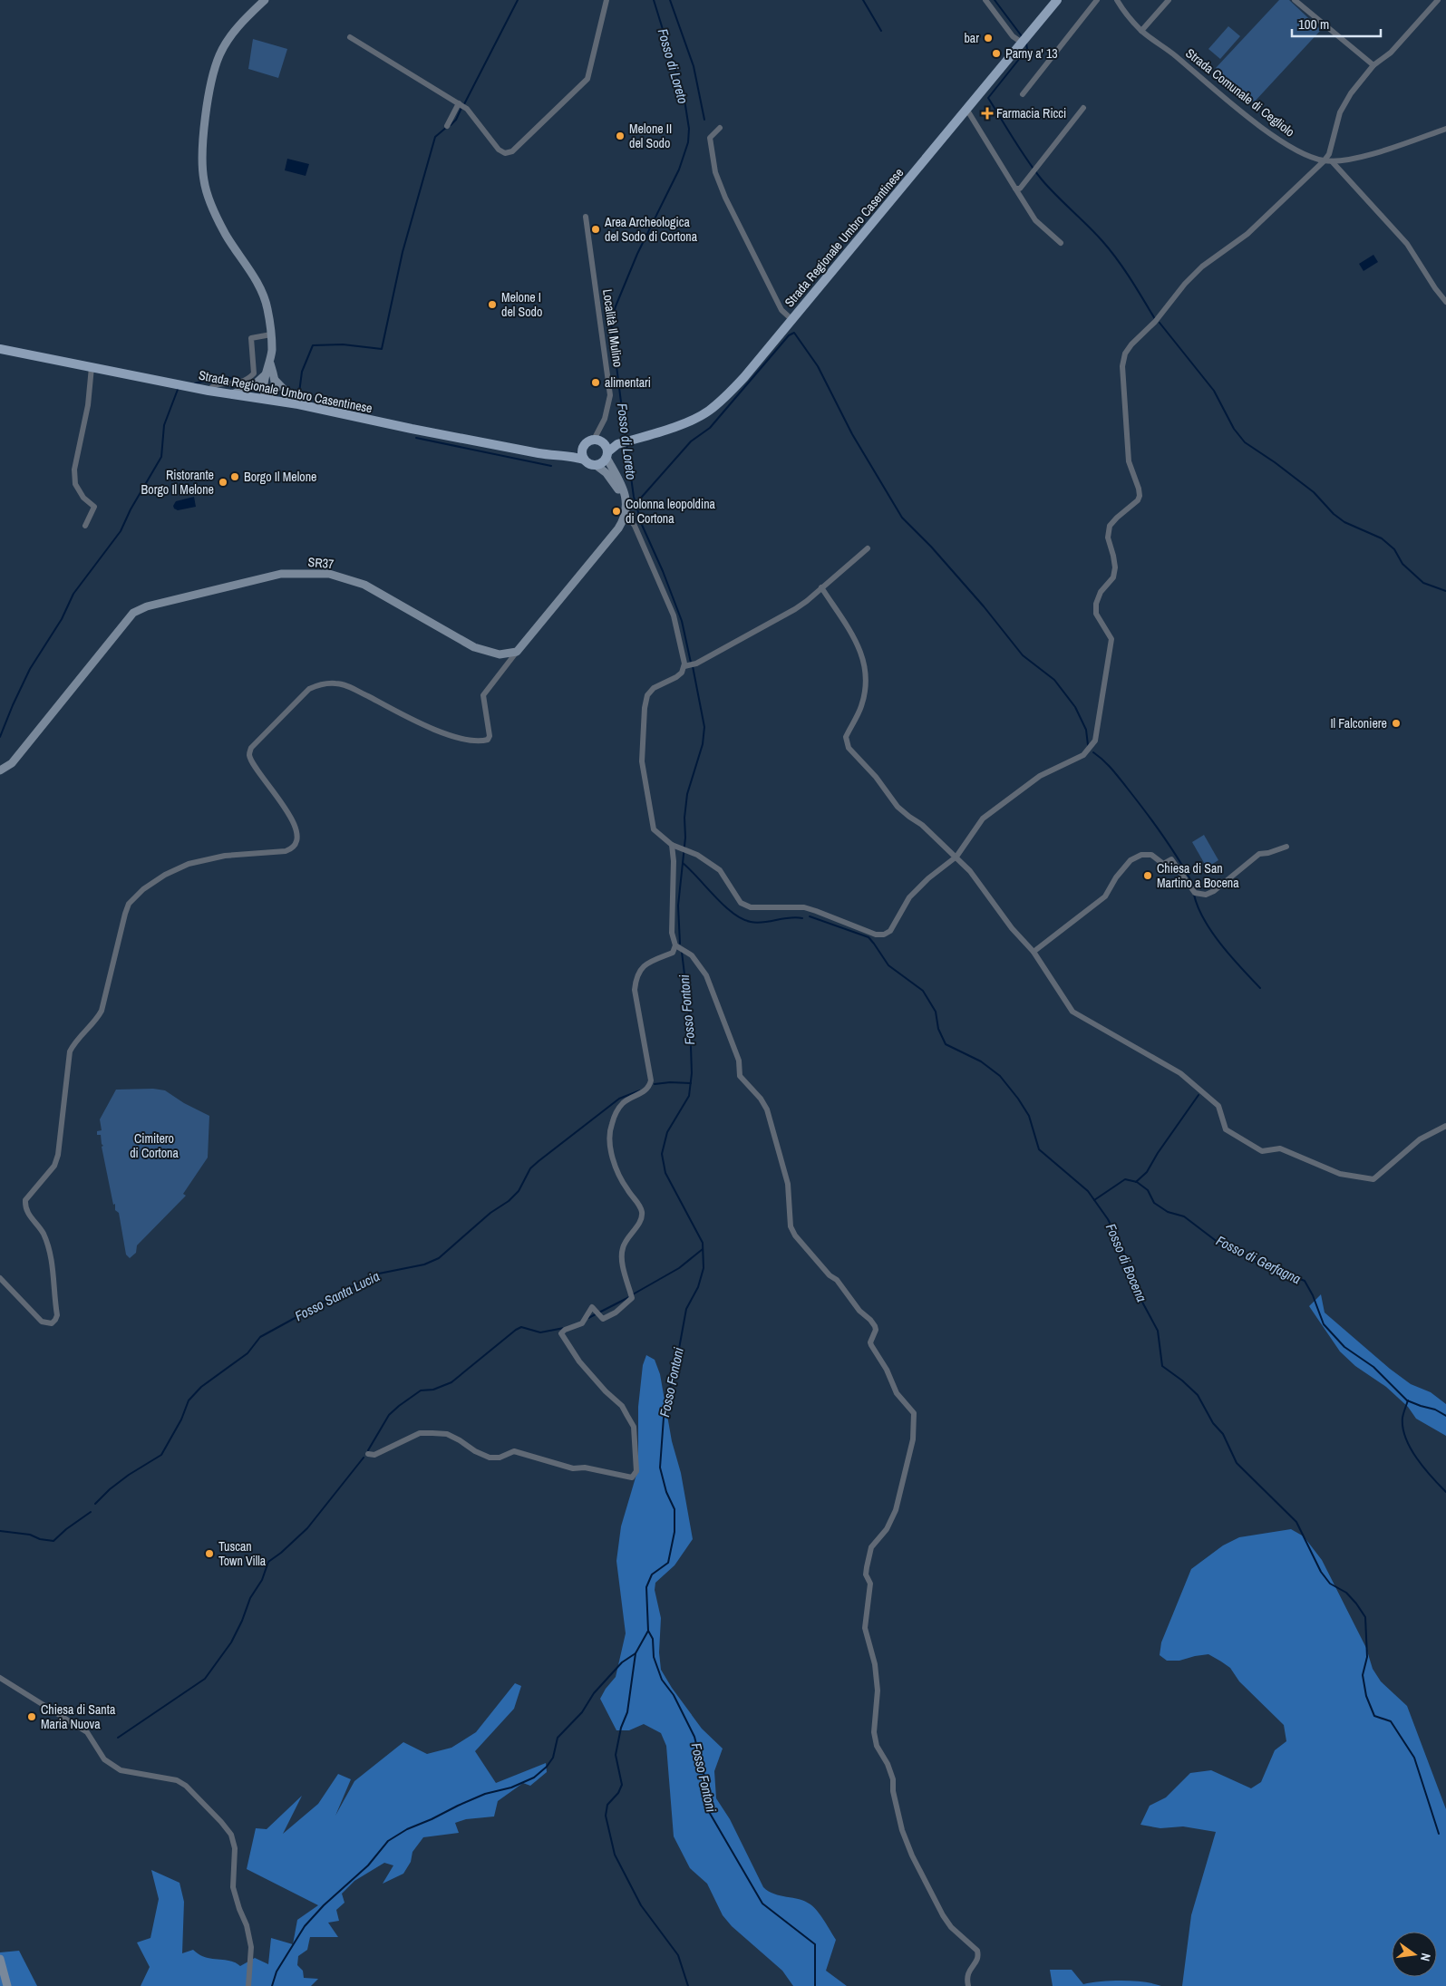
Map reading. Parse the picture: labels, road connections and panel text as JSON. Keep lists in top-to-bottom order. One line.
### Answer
{"streets":{"main road":["Strada Regionale Umbro Casentinese"],"street":["Strada Comunale di Cegliolo","Località Il Mulino","SR37"]},"crossings":[["Strada Regionale Umbro Casentinese","Località Il Mulino"]],"water":["Fosso di Loreto","Fosso Fontoni","Fosso di Gerfagna","Fosso di Bocena","Fosso Santa Lucia"],"parks":["Cimitero di Cortona"],"places":{"other":["bar","Parny a' 13","Melone II del Sodo","Area Archeologica del Sodo di Cortona","Melone I del Sodo","alimentari","Borgo Il Melone","Ristorante Borgo Il Melone","Colonna leopoldina di Cortona","Il Falconiere","Chiesa di San Martino a Bocena","Tuscan Town Villa","Chiesa di Santa Maria Nuova"],"health":["Farmacia Ricci"]},"scale_bar":"100 m","north":"right"}
